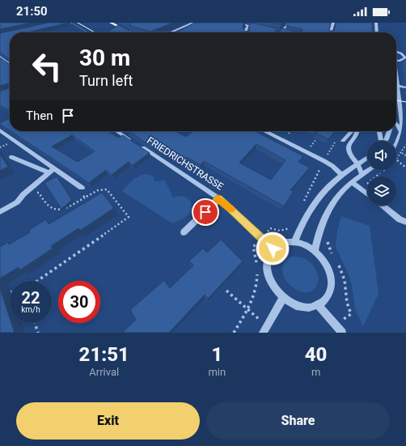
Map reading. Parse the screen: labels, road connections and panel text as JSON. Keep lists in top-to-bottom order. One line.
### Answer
{"streets":{"street":["FRIEDRICHSTRASSE"]},"page":{"status":"21:50","turn":["30 m","Turn left"],"then":"Then","speed":"22 km/h","limit":"30","eta":["21:51","Arrival","1","min","40","m"],"buttons":["Exit","Share"]}}
